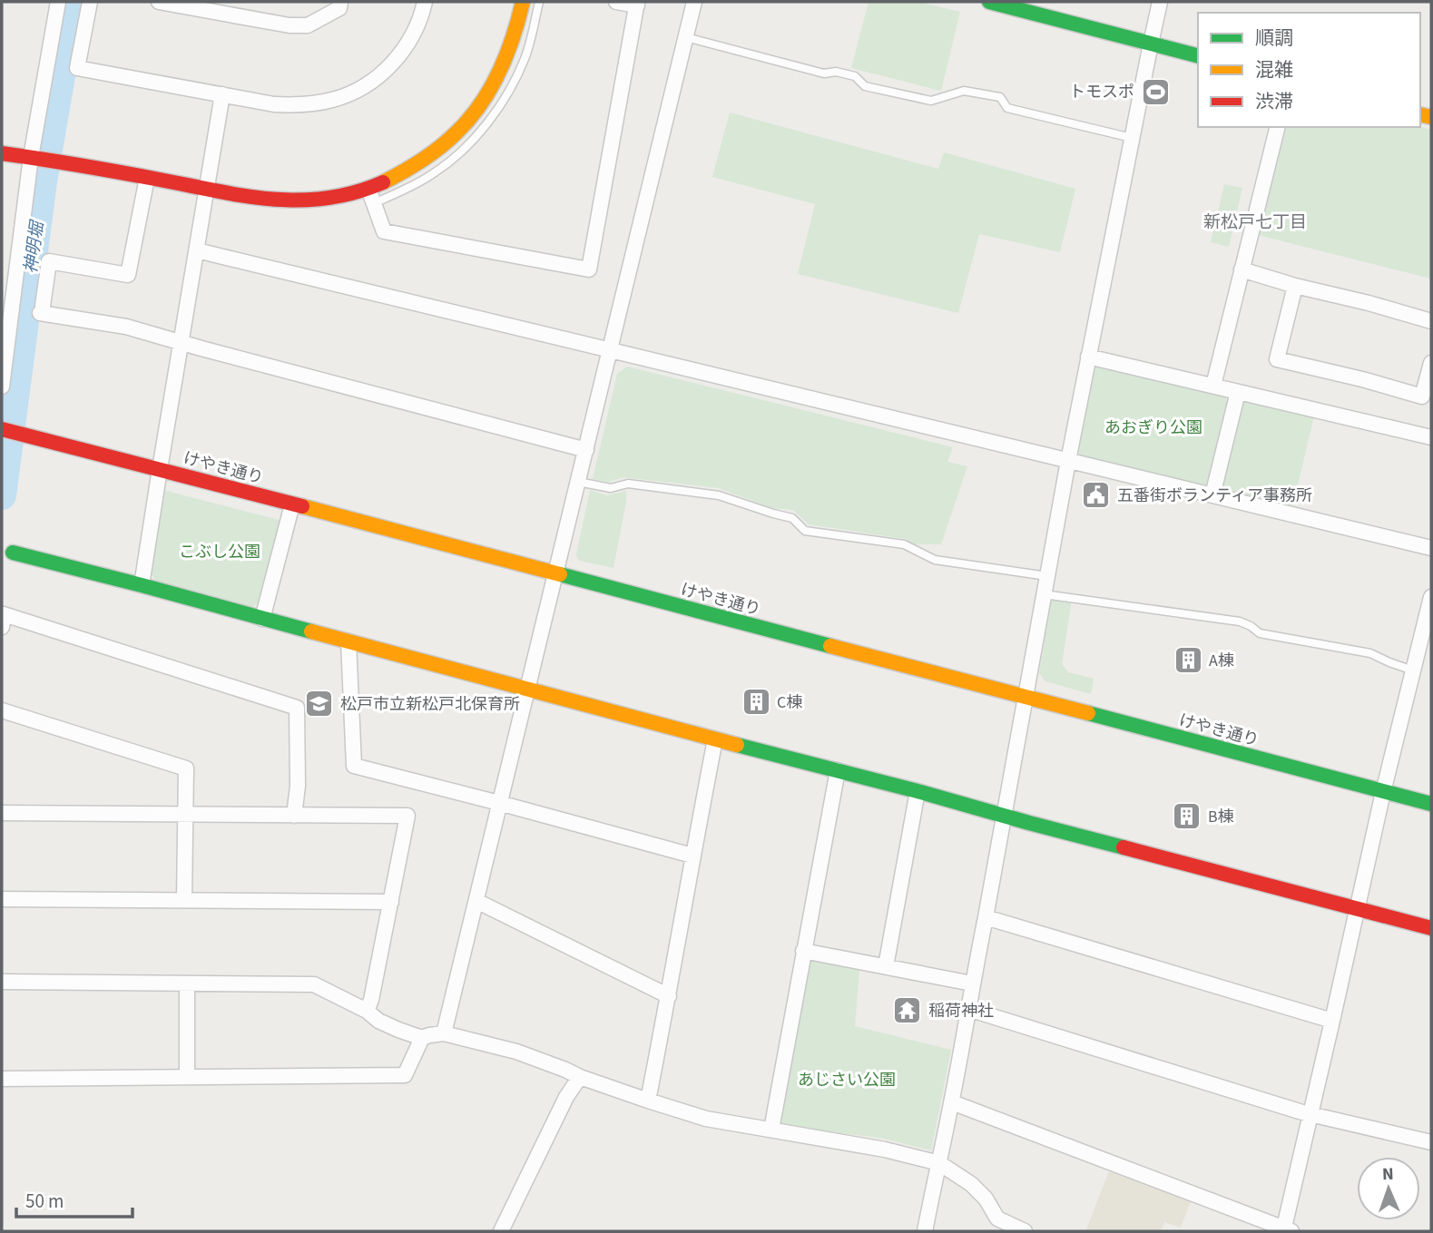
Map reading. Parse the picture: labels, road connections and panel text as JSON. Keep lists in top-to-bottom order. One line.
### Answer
{"streets":{"street":["けやき通り"]},"districts":["新松戸七丁目"],"water":["神明堀"],"parks":["あおぎり公園","こぶし公園","あじさい公園"],"places":{"sports":["トモスポ"],"public building":["五番街ボランティア事務所"],"building":["A棟","C棟","B棟"],"school or university":["松戸市立新松戸北保育所"],"temple":["稲荷神社"]},"legend":["順調","混雑","渋滞"],"scale_bar":"50 m","north":"top"}
